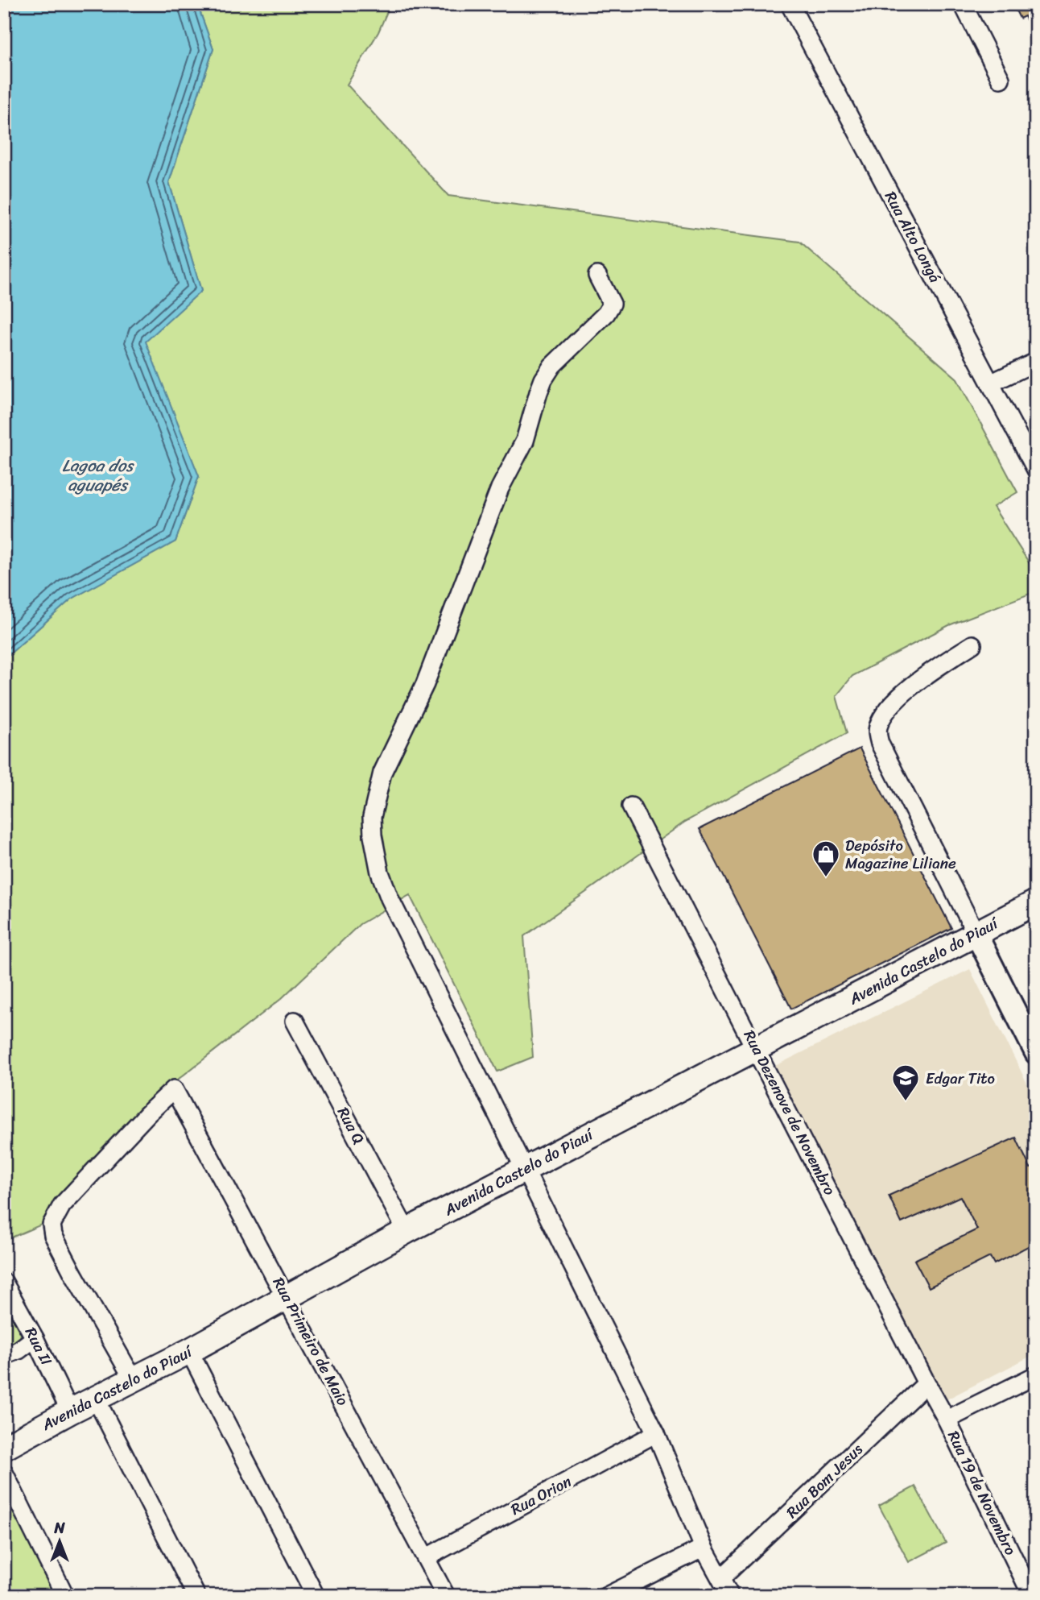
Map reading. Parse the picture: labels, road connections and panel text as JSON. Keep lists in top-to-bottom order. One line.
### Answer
{"streets":{"main road":["Avenida Castelo do Piauí"],"street":["Rua Alto Longá","Rua Dezenove de Novembro","Rua Q","Rua Primeiro de Maio","Rua II","Rua Bom Jesus","Rua 19 de Novembro","Rua Orion"]},"crossings":[["Avenida Castelo do Piauí","Rua Dezenove de Novembro"],["Avenida Castelo do Piauí","Rua Q"],["Avenida Castelo do Piauí","Rua Primeiro de Maio"],["Avenida Castelo do Piauí","Rua II"],["Rua Dezenove de Novembro","Rua Bom Jesus"],["Rua Dezenove de Novembro","Rua 19 de Novembro"],["Rua Primeiro de Maio","Rua Orion"]],"water":["Lagoa dos aguapés"],"places":{"shop":["Depósito Magazine Liliane"],"school or university":["Edgar Tito"]},"north":"top"}
